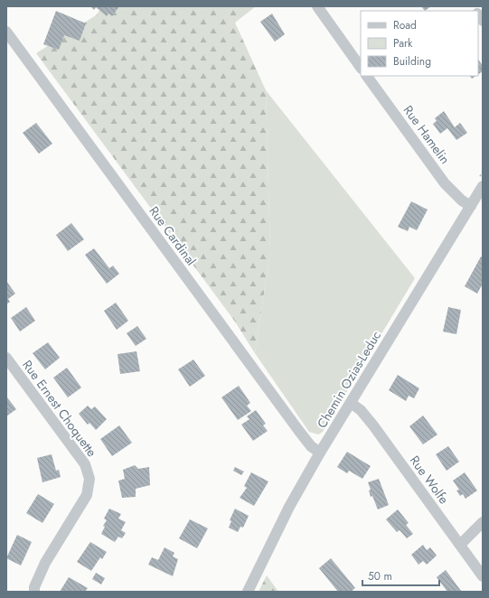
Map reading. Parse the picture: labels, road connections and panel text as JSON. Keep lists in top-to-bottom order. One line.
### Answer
{"streets":{"street":["Rue Hamelin","Rue Cardinal","Chemin Ozias-Leduc","Rue Ernest Choquette","Rue Wolfe"]},"crossings":[["Rue Hamelin","Chemin Ozias-Leduc"],["Rue Cardinal","Chemin Ozias-Leduc"],["Chemin Ozias-Leduc","Rue Wolfe"]],"legend":["Road","Park","Building"],"scale_bar":"50 m"}
